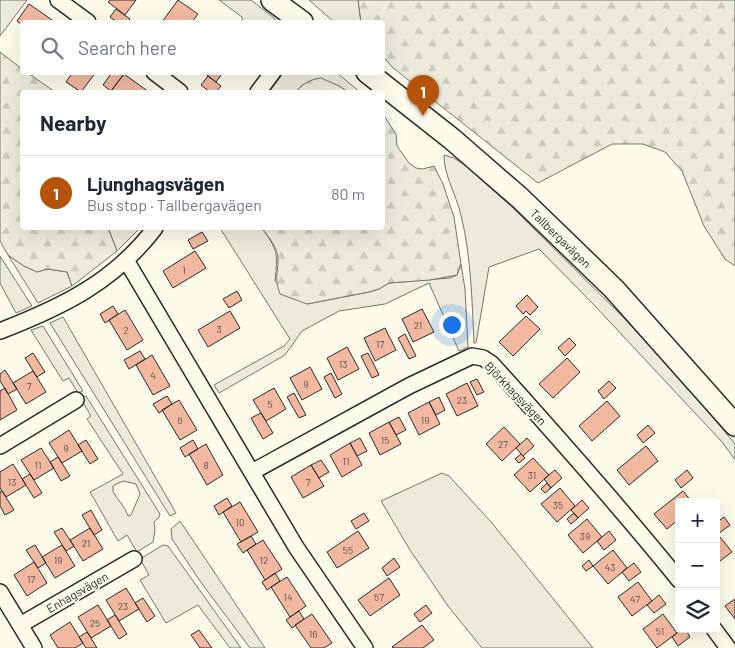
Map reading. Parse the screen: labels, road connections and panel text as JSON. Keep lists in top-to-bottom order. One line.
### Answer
{"streets":{"street":["Tallbergavägen","Björkhagsvägen","Enhagsvägen"]},"house_numbers":["1","21","3","2","17","13","4","9","7","23","5","6","19","15","27","9","11","11","8","31","13","7","35","10","39","21","55","19","12","43","17","14","57","47","23","25","51","16"],"page":{"search":"Search here","pins":"1","heading":"Nearby","list":[{"mark":"1","name":"Ljunghagsvägen","note":"Bus stop · Tallbergavägen","value":"80 m"}],"map_buttons":["+","−"]}}
